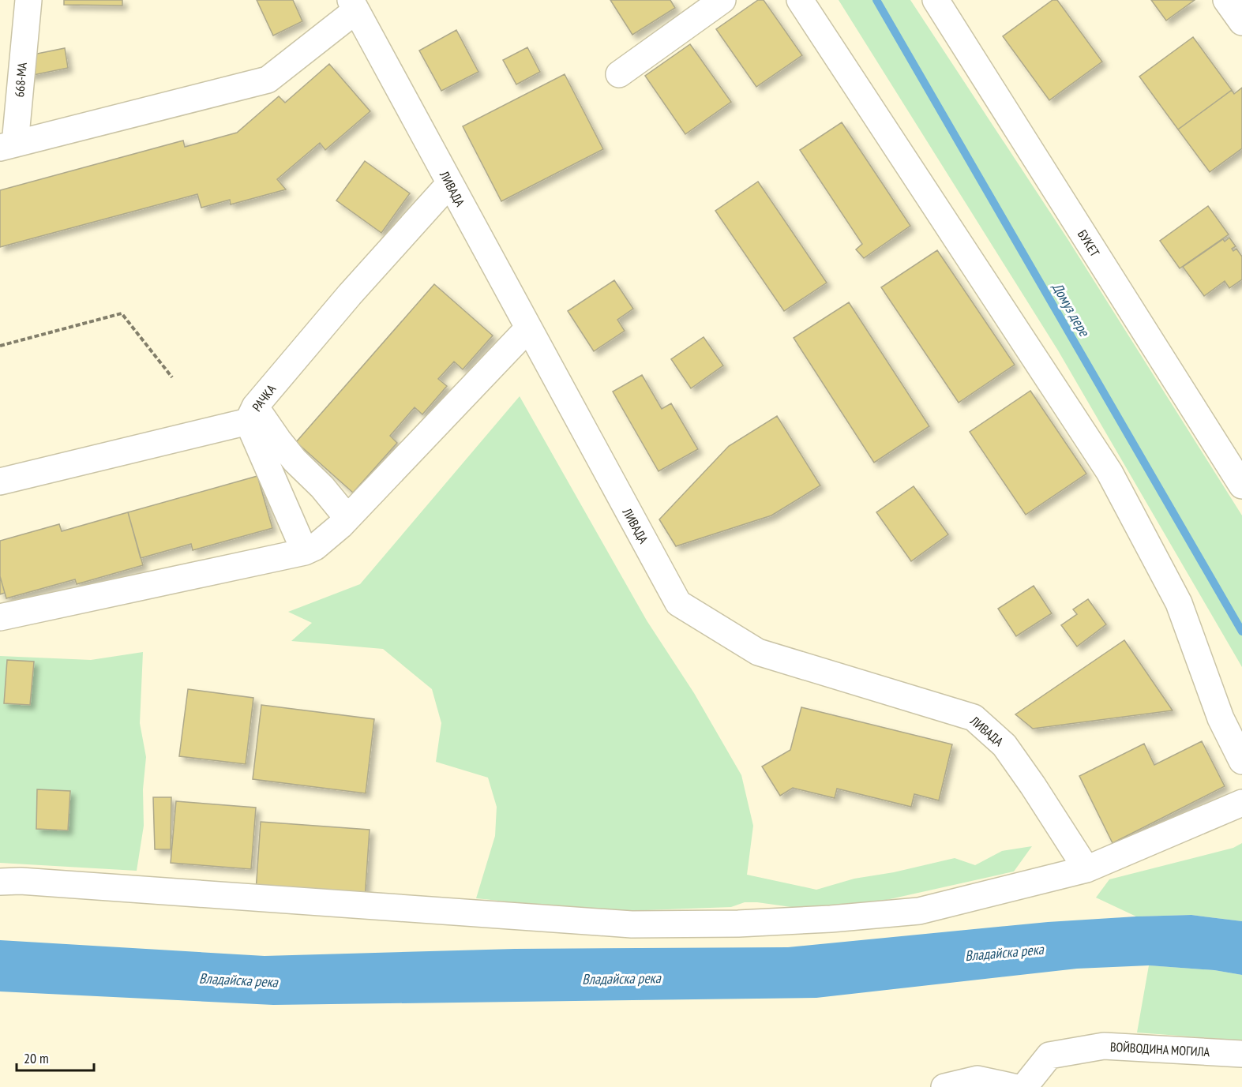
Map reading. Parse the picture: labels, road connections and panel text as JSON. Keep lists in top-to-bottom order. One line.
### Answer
{"streets":{"street":["668-МА","ЛИВАДА","БУКЕТ","РАЧКА","ВОЙВОДИНА МОГИЛА"]},"crossings":[["ЛИВАДА","РАЧКА"]],"water":["Домуз дере","Владайска река"],"scale_bar":"20 m"}
